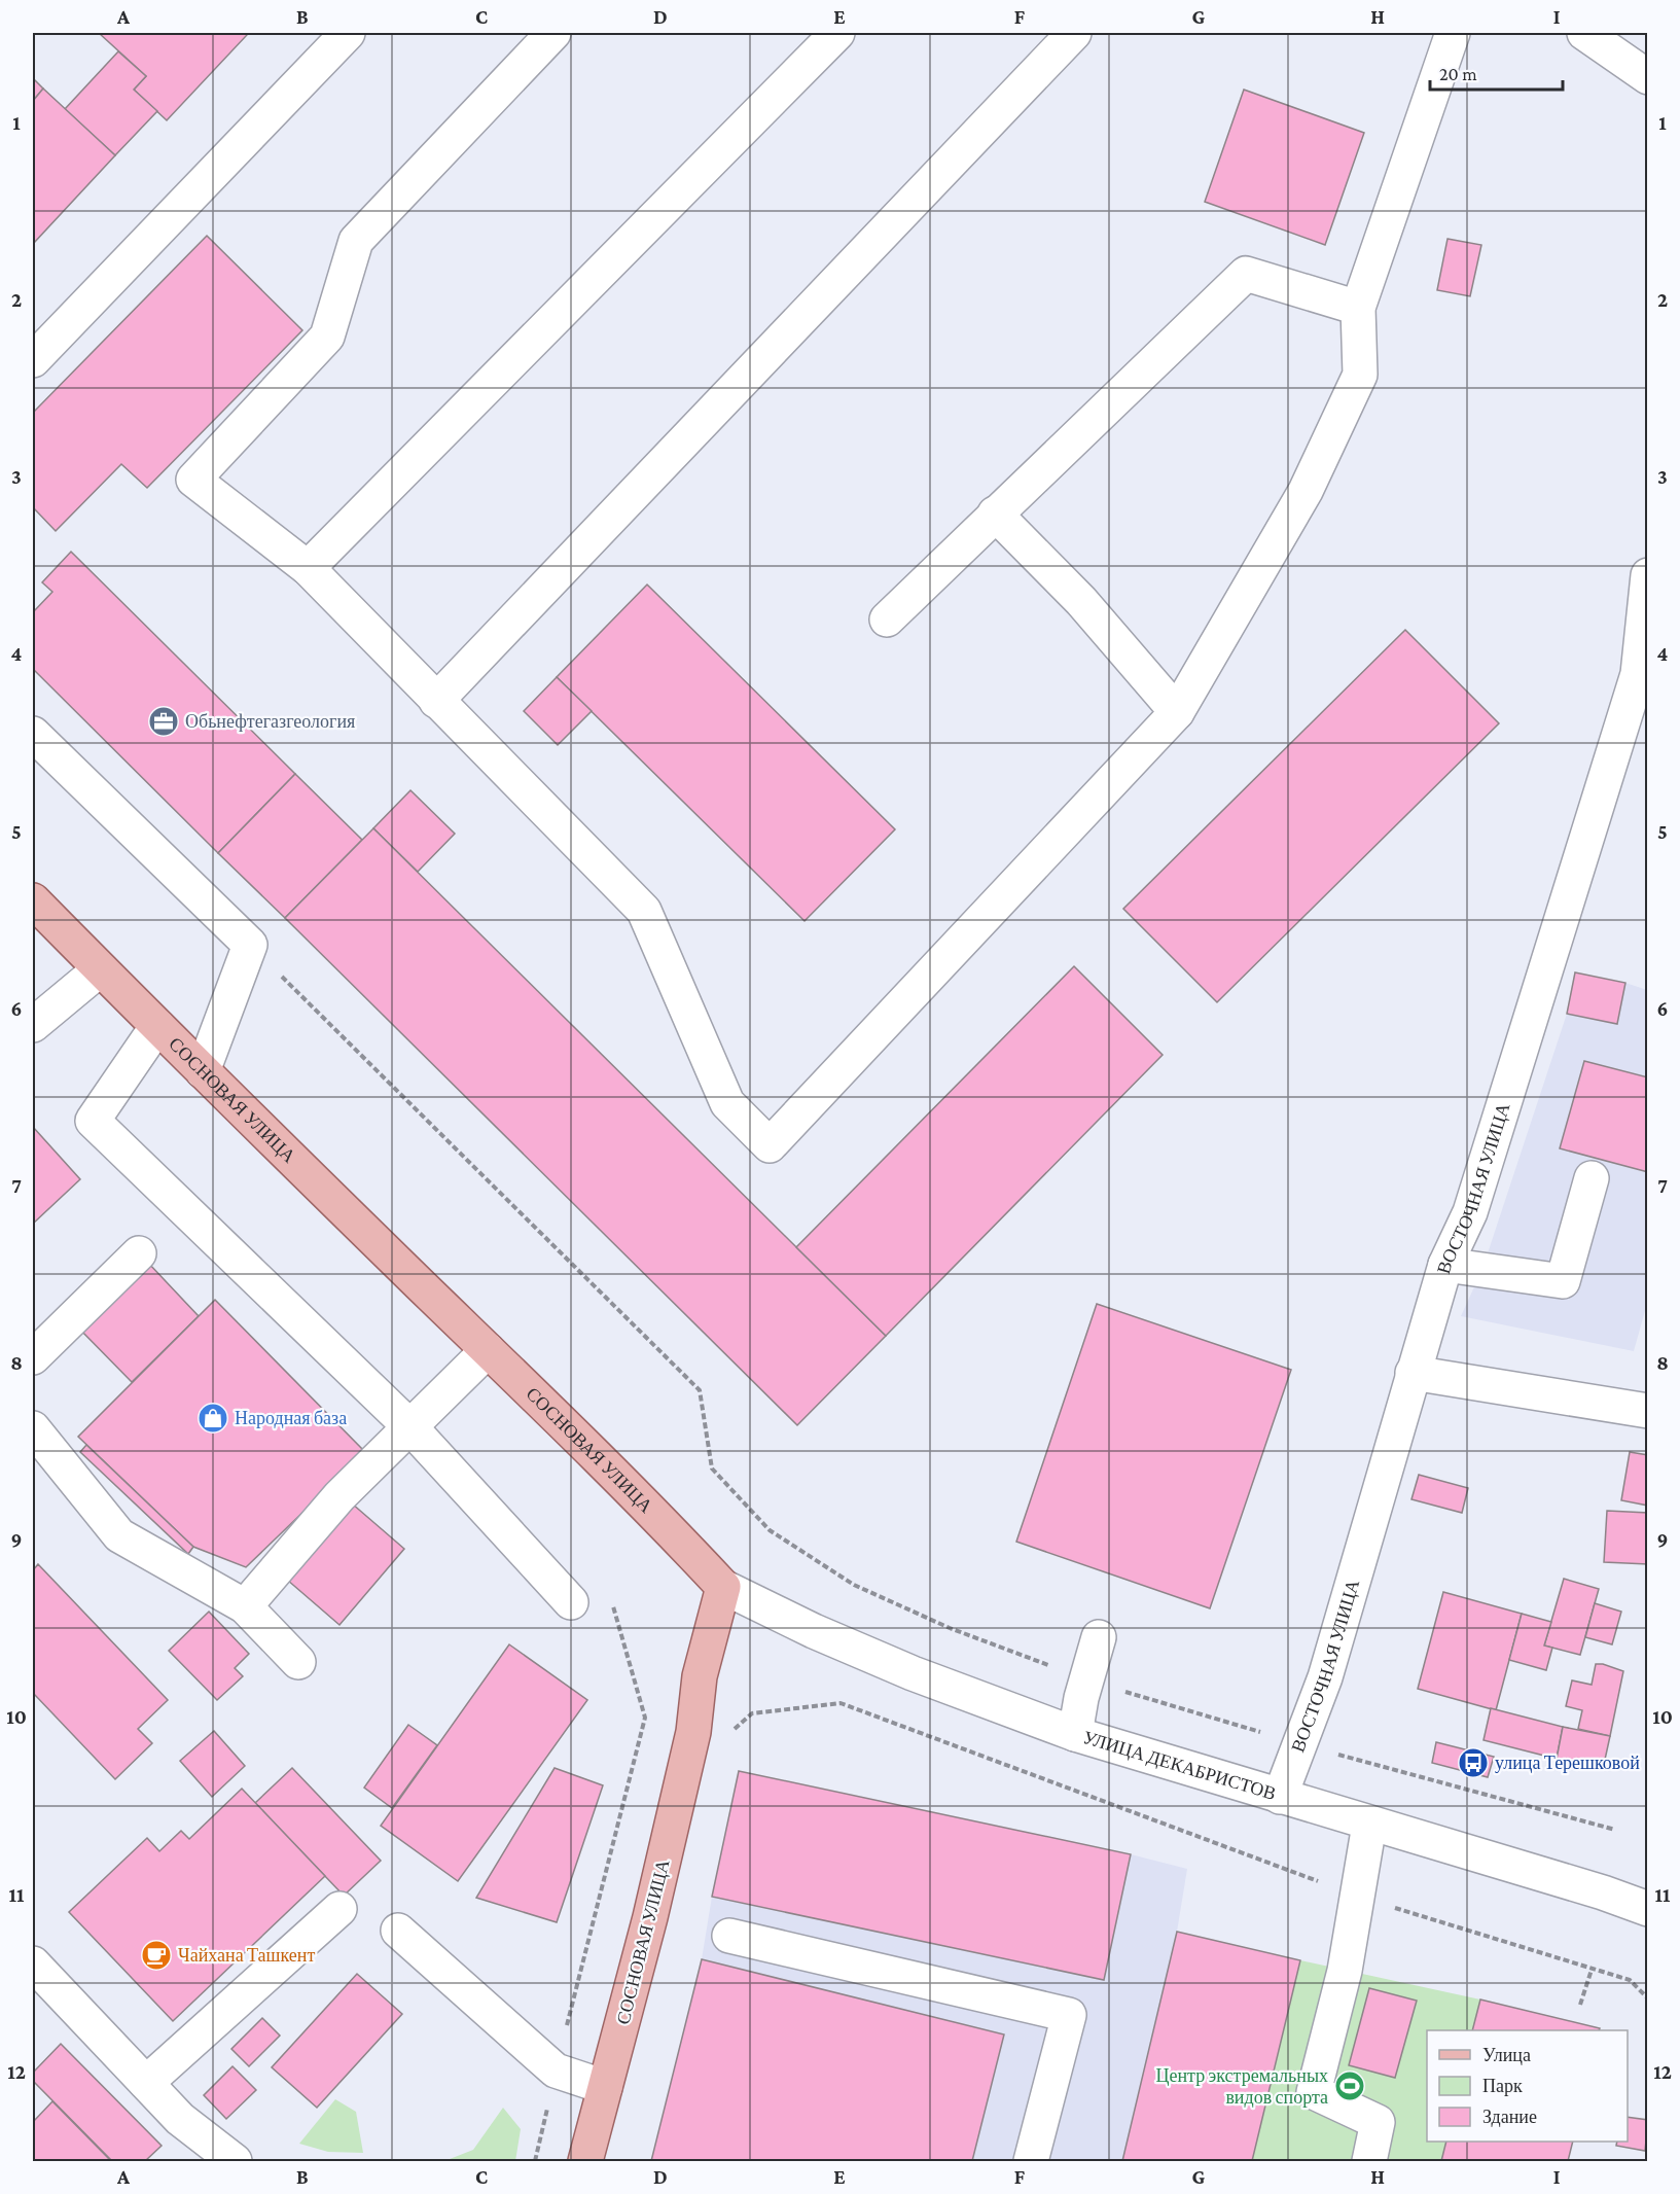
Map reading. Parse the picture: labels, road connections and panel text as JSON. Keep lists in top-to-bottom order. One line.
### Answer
{"streets":{"main road":["СОСНОВАЯ УЛИЦА"],"street":["ВОСТОЧНАЯ УЛИЦА","УЛИЦА ДЕКАБРИСТОВ"]},"crossings":[["СОСНОВАЯ УЛИЦА","УЛИЦА ДЕКАБРИСТОВ"],["ВОСТОЧНАЯ УЛИЦА","УЛИЦА ДЕКАБРИСТОВ"]],"places":{"office":["Обьнефтегазгеология"],"shop":["Народная база"],"bus stop":["улица Терешковой"],"cafe":["Чайхана Ташкент"],"sports":["Центр экстремальных видов спорта"]},"legend":["Улица","Парк","Здание"],"scale_bar":"20 m","grid":{"columns":["A","B","C","D","E","F","G","H","I"],"rows":["1","2","3","4","5","6","7","8","9","10","11","12"]}}
